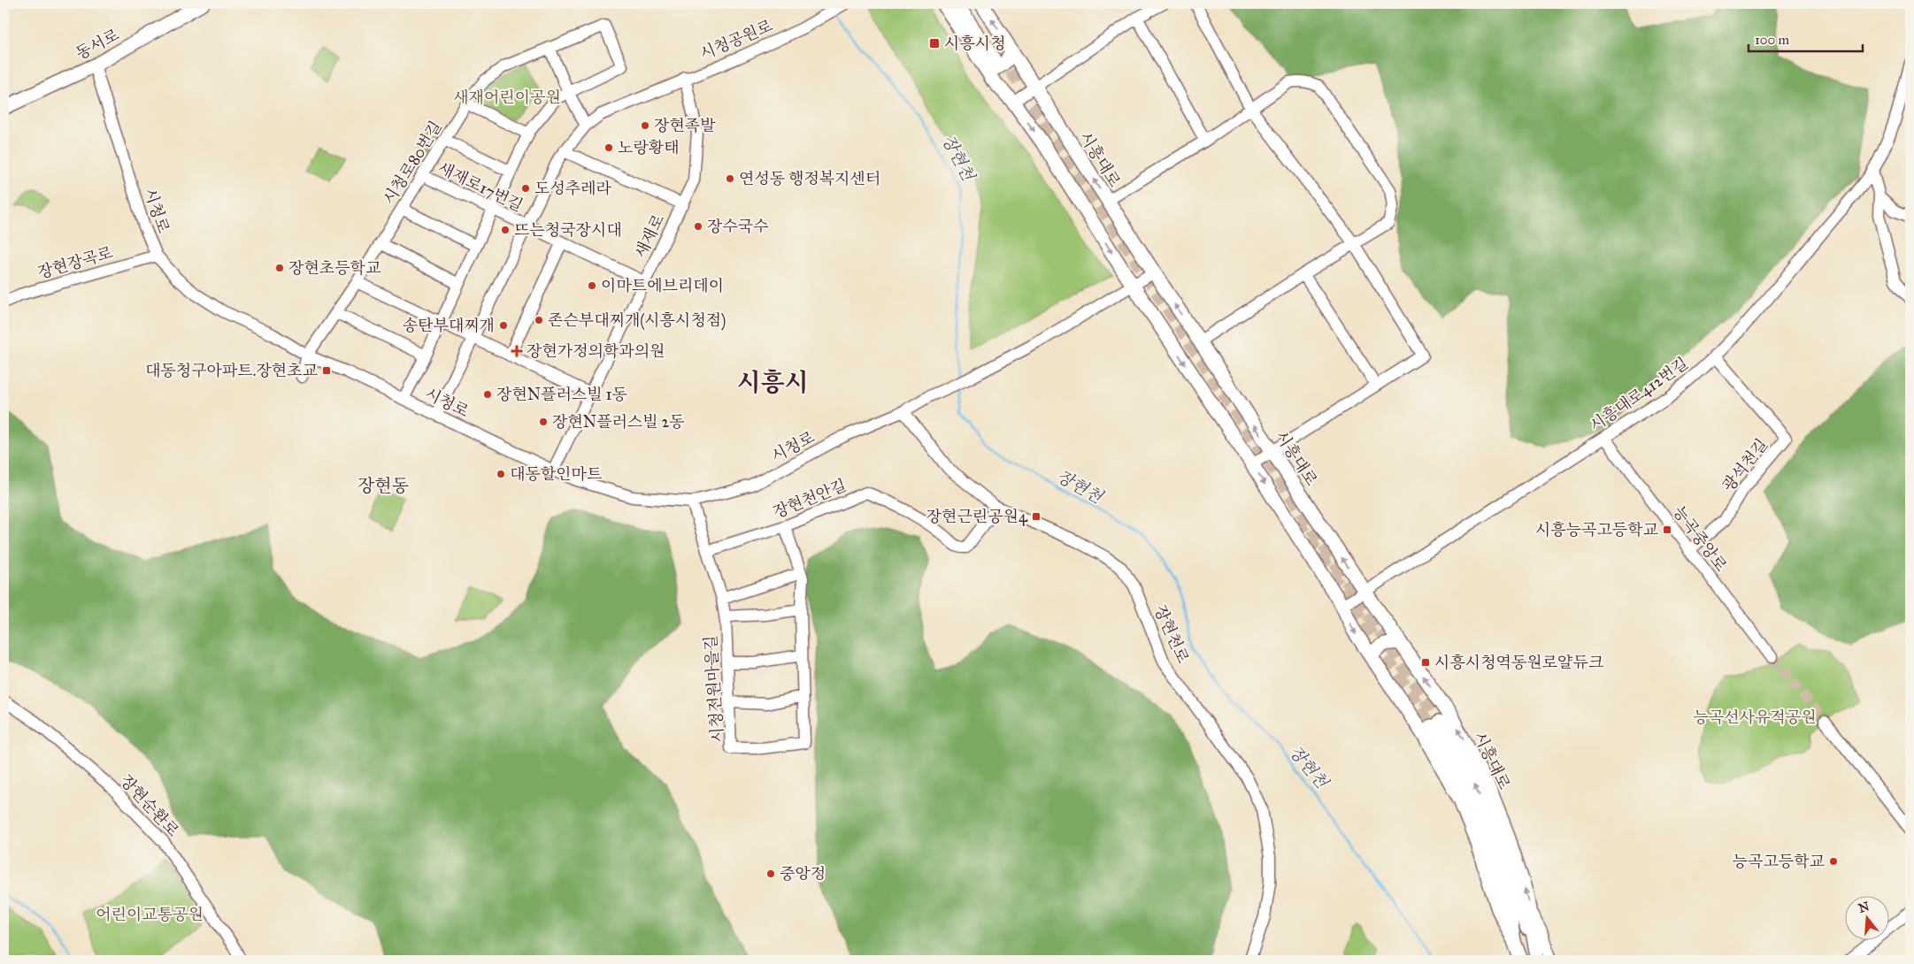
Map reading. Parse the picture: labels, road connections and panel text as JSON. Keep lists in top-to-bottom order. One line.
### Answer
{"streets":{"main road":["동서로","시흥대로"],"street":["시청공원로","시청로80번길","새재로17번길","시청로","새재로","장현장곡로","시흥대로412번길","광석천길","장현천안길","능곡중앙로","장현천로","시청전원마을길","장현순환로"]},"crossings":[["시청공원로","새재로17번길"],["시청공원로","시청로"],["시청공원로","새재로"],["동서로","시청로"],["시흥대로","시청로"],["시흥대로","시흥대로412번길"],["시청로80번길","새재로17번길"],["시청로80번길","시청로"],["새재로17번길","새재로"],["시청로","새재로"],["시청로","장현장곡로"],["시청로","장현천로"],["시청로","시청전원마을길"],["시흥대로412번길","광석천길"],["시흥대로412번길","능곡중앙로"],["광석천길","능곡중앙로"],["장현천안길","장현천로"],["장현천안길","시청전원마을길"]],"districts":["시흥시","장현동"],"water":["장현천"],"parks":["새재어린이공원","능곡선사유적공원","어린이교통공원"],"places":{"transit":["시흥시청","대동청구아파트.장현초교","장현근린공원4","시흥능곡고등학교","시흥시청역동원로얄듀크"],"other":["장현족발","노랑황태","연성동 행정복지센터","도성추레라","장수국수","뜨는청국장시대","장현초등학교","이마트에브리데이","존슨부대찌개(시흥시청점)","송탄부대찌개","장현N플러스빌 1동","장현N플러스빌 2동","대동할인마트","능곡고등학교","중앙정"],"health":["장현가정의학과의원"]},"scale_bar":"100 m","north":"top"}
